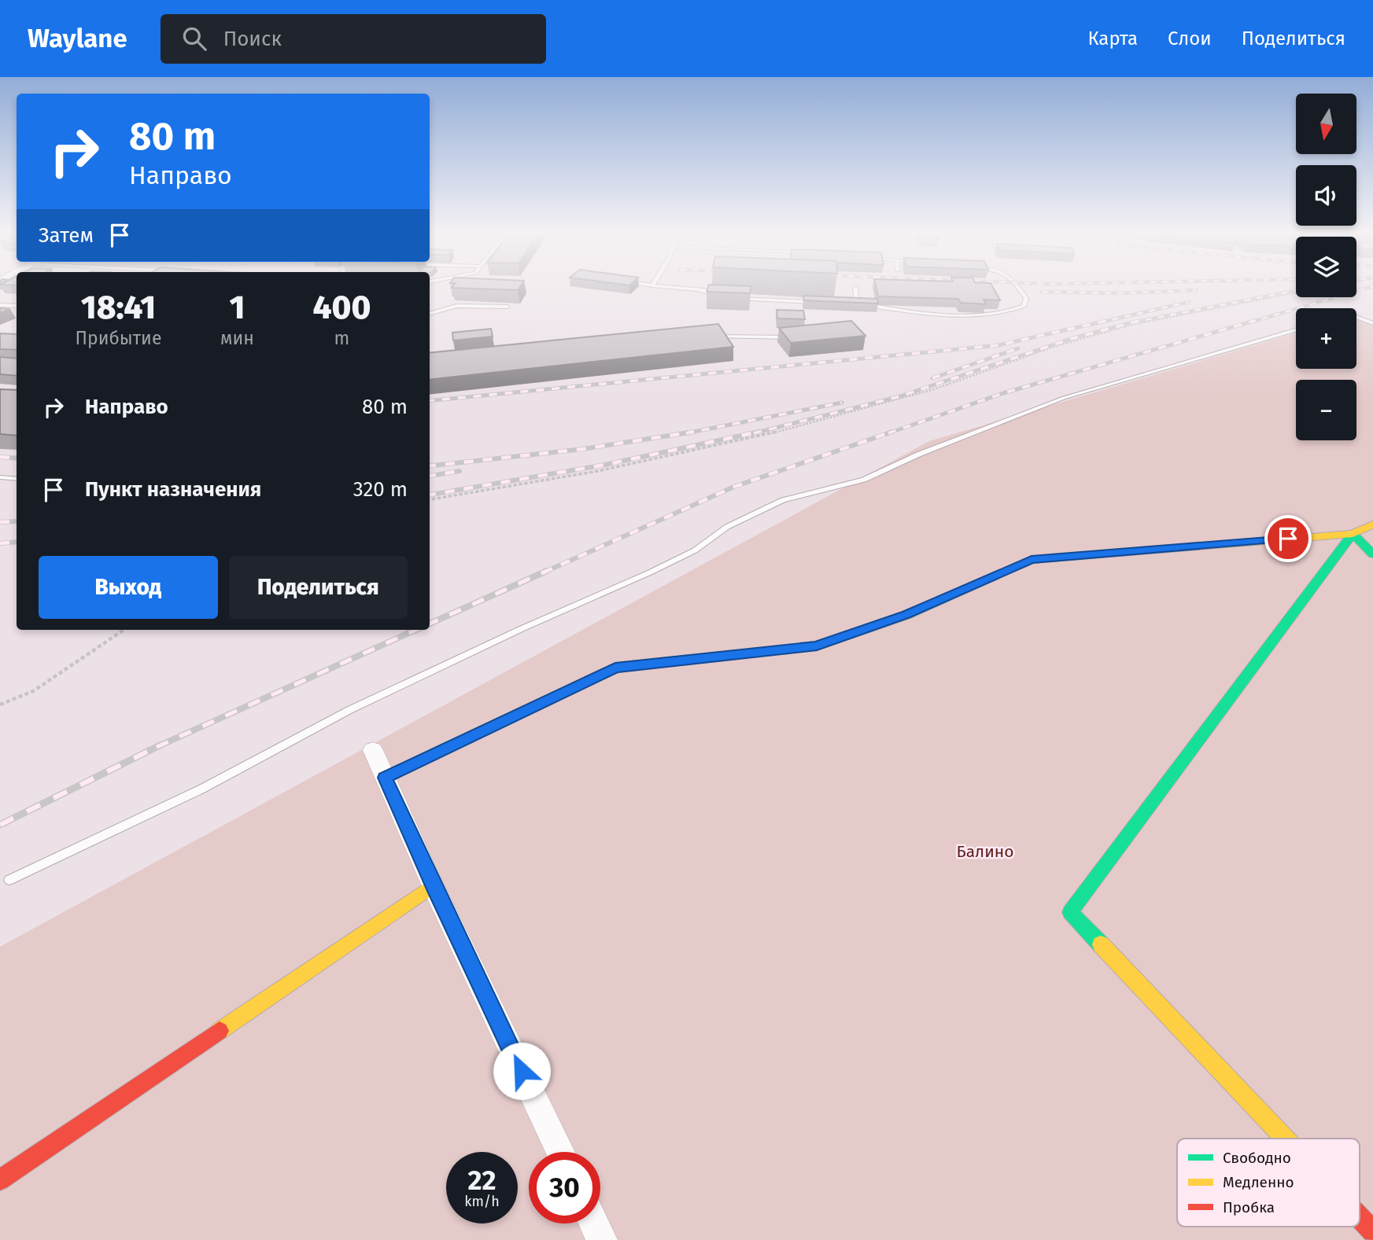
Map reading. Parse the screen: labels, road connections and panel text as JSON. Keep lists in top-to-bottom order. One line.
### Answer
{"parks":["Балино"],"legend":["Свободно","Медленно","Пробка"],"north":"bottom","page":{"header":"Waylane","search":"Поиск","nav":["Карта","Слои","Поделиться"],"map_buttons":["+","−"],"turn":["80 m","Направо"],"then":"Затем","eta":["18:41","Прибытие","1","мин","400","m"],"list":[{"name":"Направо","value":"80 m"},{"name":"Пункт назначения","value":"320 m"}],"buttons":["Выход","Поделиться"],"speed":"22 km/h","limit":"30"}}
